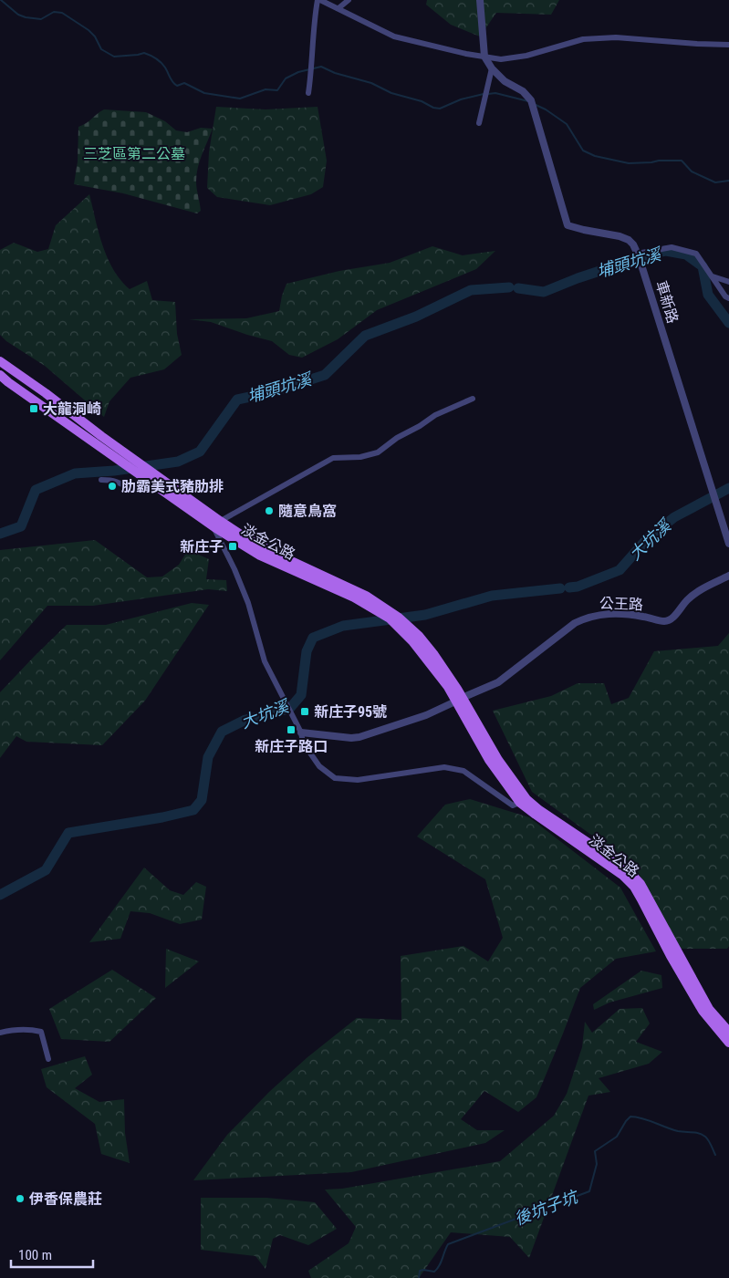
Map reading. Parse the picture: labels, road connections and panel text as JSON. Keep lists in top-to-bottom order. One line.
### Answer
{"streets":{"main road":["淡金公路"],"street":["車新路","公王路"]},"crossings":[["淡金公路","公王路"]],"water":["埔頭坑溪","大坑溪","後坑子坑"],"parks":["三芝區第二公墓"],"places":{"transit":["大龍洞崎","新庄子","新庄子95號","新庄子路口"],"other":["肋霸美式豬肋排","隨意鳥窩","伊香保農莊"]},"scale_bar":"100 m"}
